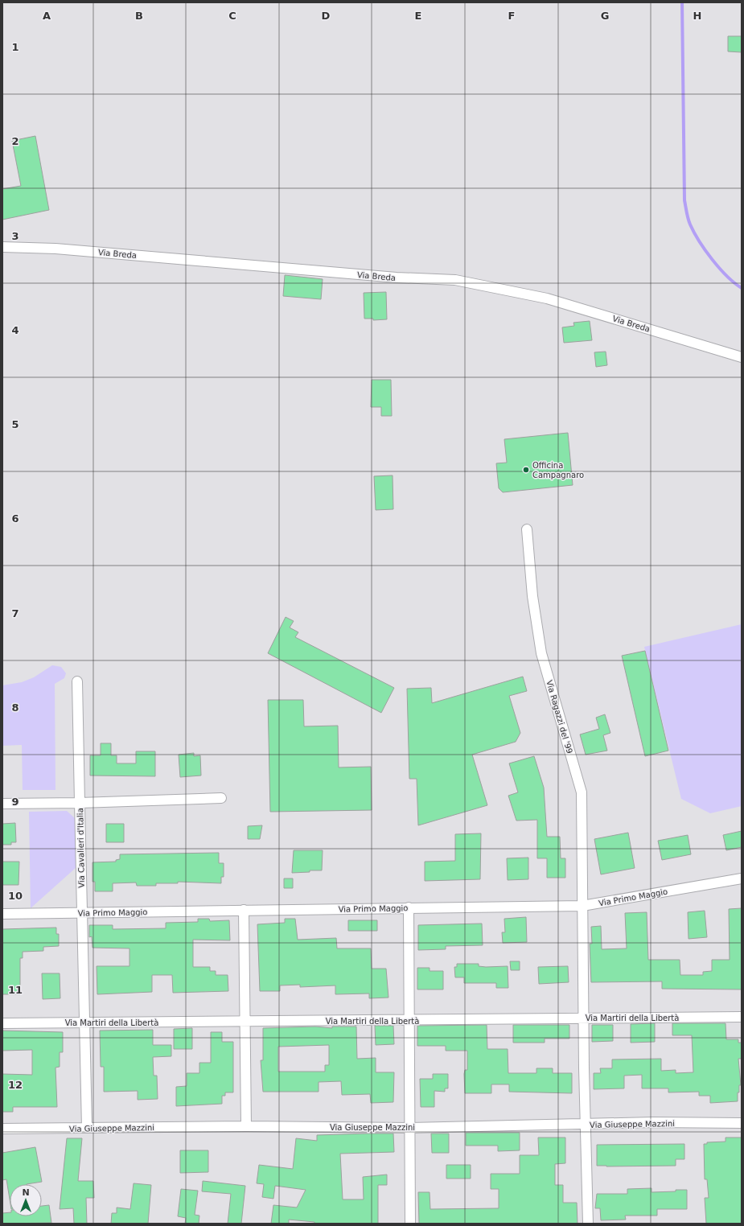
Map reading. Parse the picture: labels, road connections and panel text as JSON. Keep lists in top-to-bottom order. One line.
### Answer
{"streets":{"street":["Via Breda","Via Ragazzi del '99","Via Cavalieri d'Italia","Via Primo Maggio","Via Martiri della Libertà","Via Giuseppe Mazzini"]},"crossings":[["Via Ragazzi del '99","Via Primo Maggio"],["Via Ragazzi del '99","Via Martiri della Libertà"],["Via Ragazzi del '99","Via Giuseppe Mazzini"],["Via Cavalieri d'Italia","Via Primo Maggio"],["Via Cavalieri d'Italia","Via Martiri della Libertà"],["Via Cavalieri d'Italia","Via Giuseppe Mazzini"]],"places":["Officina Campagnaro"],"north":"top","grid":{"columns":["A","B","C","D","E","F","G","H"],"rows":["1","2","3","4","5","6","7","8","9","10","11","12"]}}
